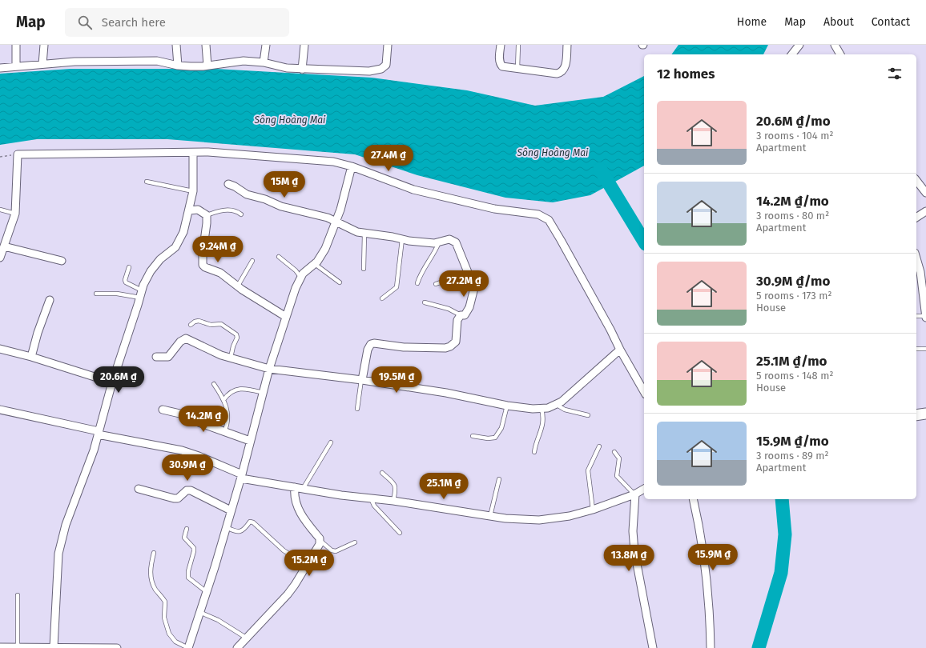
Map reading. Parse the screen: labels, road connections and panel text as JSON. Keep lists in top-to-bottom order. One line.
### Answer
{"water":["Sông Hoàng Mai"],"page":{"header":"Map","search":"Search here","nav":["Home","Map","About","Contact"],"heading":"12 homes","list":[{"name":"20.6M ₫/mo","note":"3 rooms · 104 m² · Apartment"},{"name":"14.2M ₫/mo","note":"3 rooms · 80 m² · Apartment"},{"name":"30.9M ₫/mo","note":"5 rooms · 173 m² · House"},{"name":"25.1M ₫/mo","note":"5 rooms · 148 m² · House"},{"name":"15.9M ₫/mo","note":"3 rooms · 89 m² · Apartment"}],"price":["27.4M ₫","15M ₫","9.24M ₫","27.2M ₫","20.6M ₫","19.5M ₫","14.2M ₫","30.9M ₫","25.1M ₫","15.9M ₫","13.8M ₫","15.2M ₫"]}}
